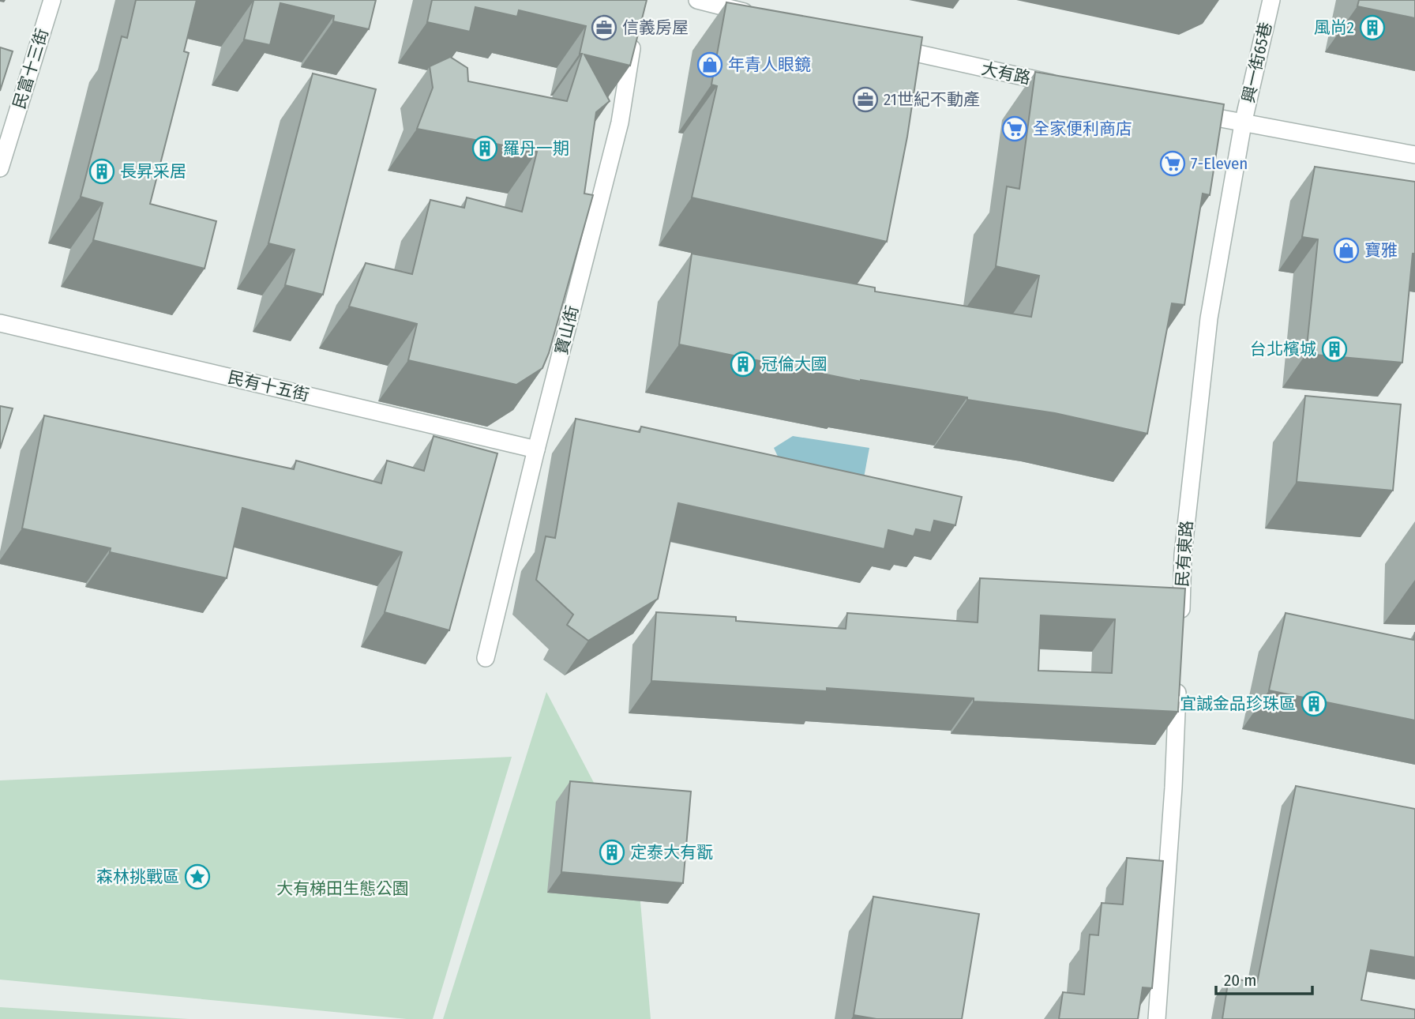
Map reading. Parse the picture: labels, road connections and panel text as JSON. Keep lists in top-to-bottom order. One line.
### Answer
{"streets":{"street":["興一街65巷","民富十三街","大有路","寶山街","民有十五街","民有東路"]},"crossings":[["興一街65巷","民有東路"],["寶山街","民有十五街"]],"parks":["大有梯田生態公園"],"places":{"office":["信義房屋","21世紀不動產"],"building":["風尚2","羅丹一期","長昇采居","台北檳城","冠倫大國","宜誠金品珍珠區","定泰大有翫"],"shop":["年青人眼鏡","寶雅"],"supermarket":["全家便利商店","7-Eleven"],"place":["森林挑戰區"]},"scale_bar":"20 m"}
